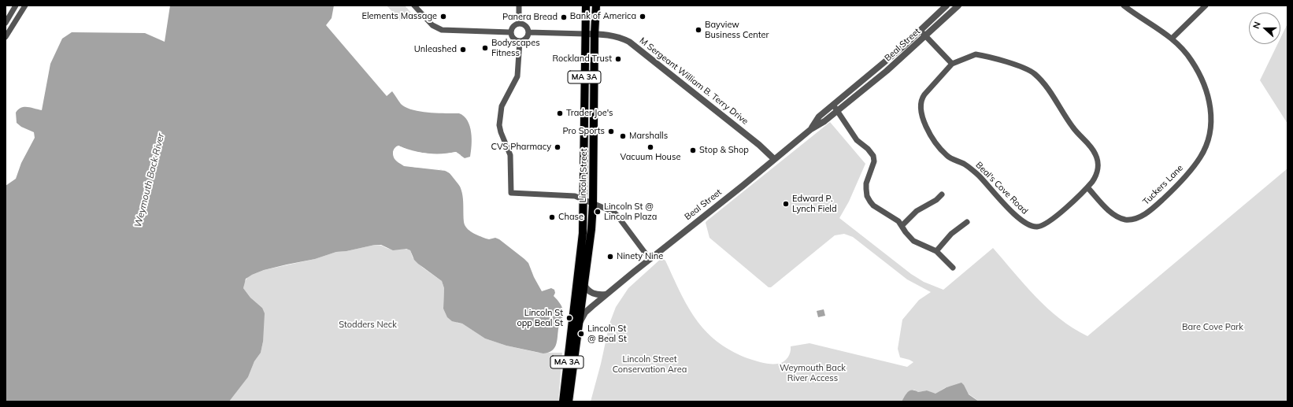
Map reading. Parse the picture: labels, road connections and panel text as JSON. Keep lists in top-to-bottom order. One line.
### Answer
{"streets":{"main road":["MA 3A","Lincoln Street"],"street":["Beal Street","M Sergeant William B. Terry Drive","Tuckers Lane","Beal's Cove Road"]},"crossings":[["Beal Street","M Sergeant William B. Terry Drive"],["Beal Street","Lincoln Street"],["M Sergeant William B. Terry Drive","Lincoln Street"],["Tuckers Lane","Beal's Cove Road"]],"water":["Weymouth Back River"],"parks":["Stodders Neck","Bare Cove Park","Lincoln Street Conservation Area","Weymouth Back River Access"],"places":["Elements Massage","Bank of America","Panera Bread","Bayview Business Center","Bodyscapes Fitness","Unleashed","Rockland Trust","Trader Joe's","Pro Sports","Marshalls","CVS Pharmacy","Vacuum House","Stop & Shop","Edward P. Lynch Field","Lincoln St @ Lincoln Plaza","Chase","Ninety Nine","Lincoln St opp Beal St","Lincoln St @ Beal St"],"north":"left"}
